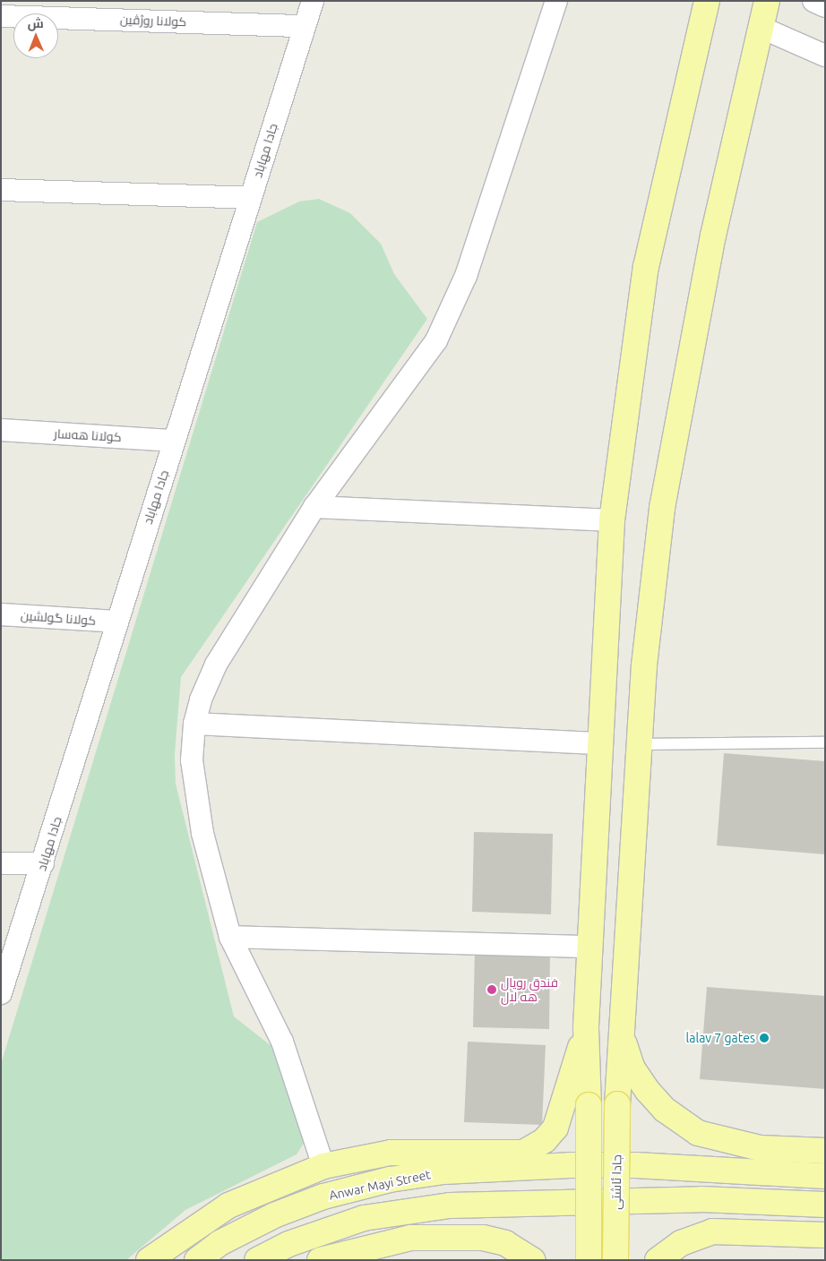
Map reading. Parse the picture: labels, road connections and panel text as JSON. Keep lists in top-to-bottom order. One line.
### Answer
{"streets":{"main road":["جادا ئاشتی","Anwar Mayi Street"],"street":["کولانا روژڤین","جادا مهاباد","کولانا هه‌سار","کولانا گولشین"]},"crossings":[["کولانا روژڤین","جادا مهاباد"],["جادا مهاباد","کولانا هه‌سار"],["جادا مهاباد","کولانا گولشین"]],"places":["فندق رويال هه لال","lalav 7 gates"],"north":"top"}
